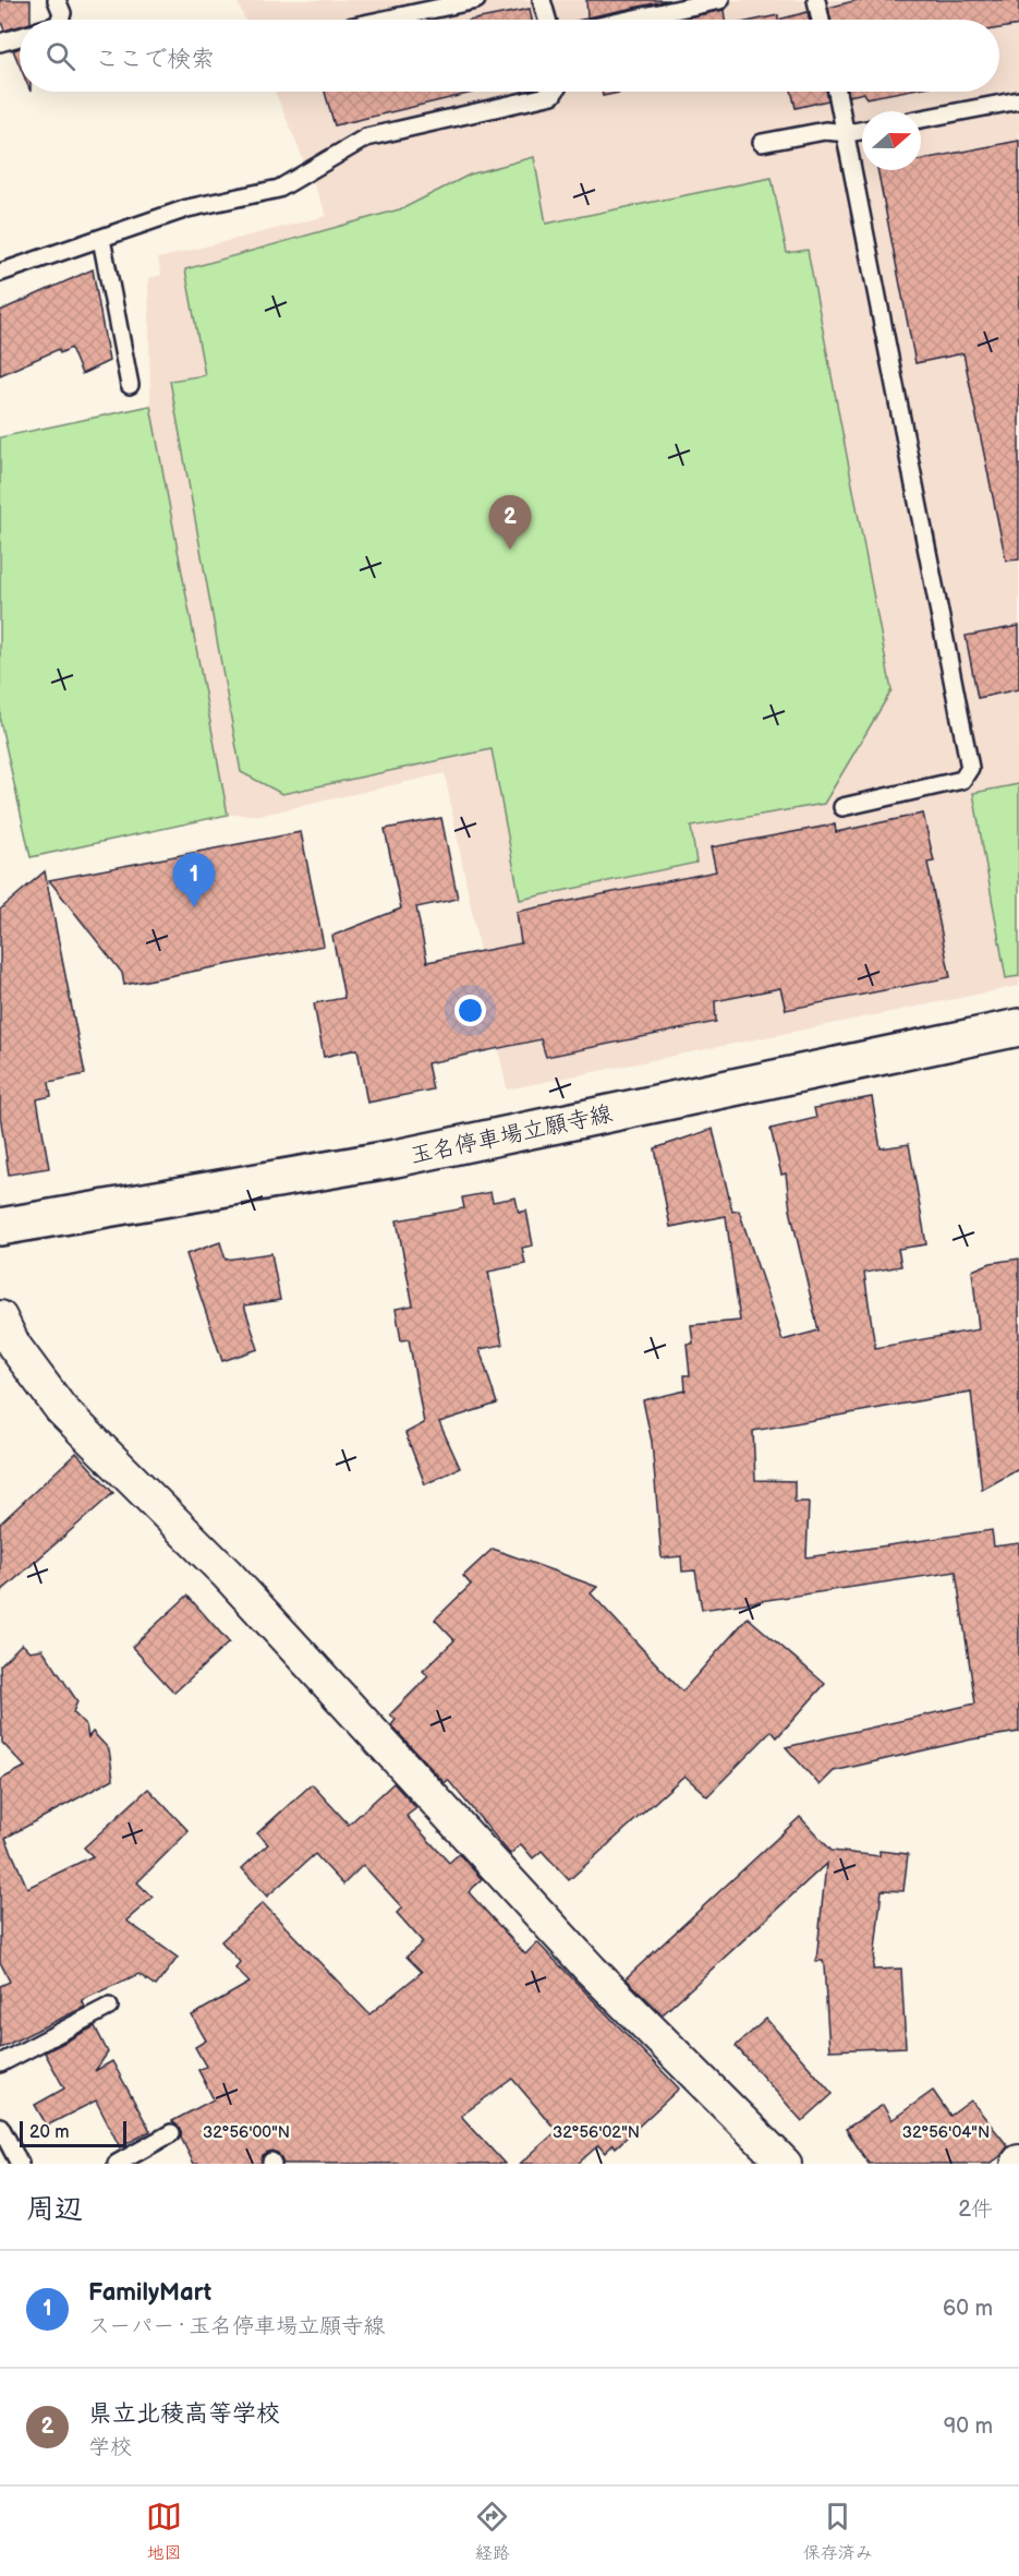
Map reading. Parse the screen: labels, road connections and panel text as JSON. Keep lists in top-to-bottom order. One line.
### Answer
{"streets":{"main road":["玉名停車場立願寺線"]},"scale_bar":"20 m","north":"right","page":{"search":"ここで検索","pins":["2","1"],"scale":"20 m","heading":["周辺","2件"],"list":[{"mark":"1","name":"FamilyMart","note":"スーパー · 玉名停車場立願寺線","value":"60 m"},{"mark":"2","name":"県立北稜高等学校","note":"学校","value":"90 m"}],"nav":["地図","経路","保存済み"]},"coordinates":["32°56'00\"N","32°56'02\"N","32°56'04\"N"]}
